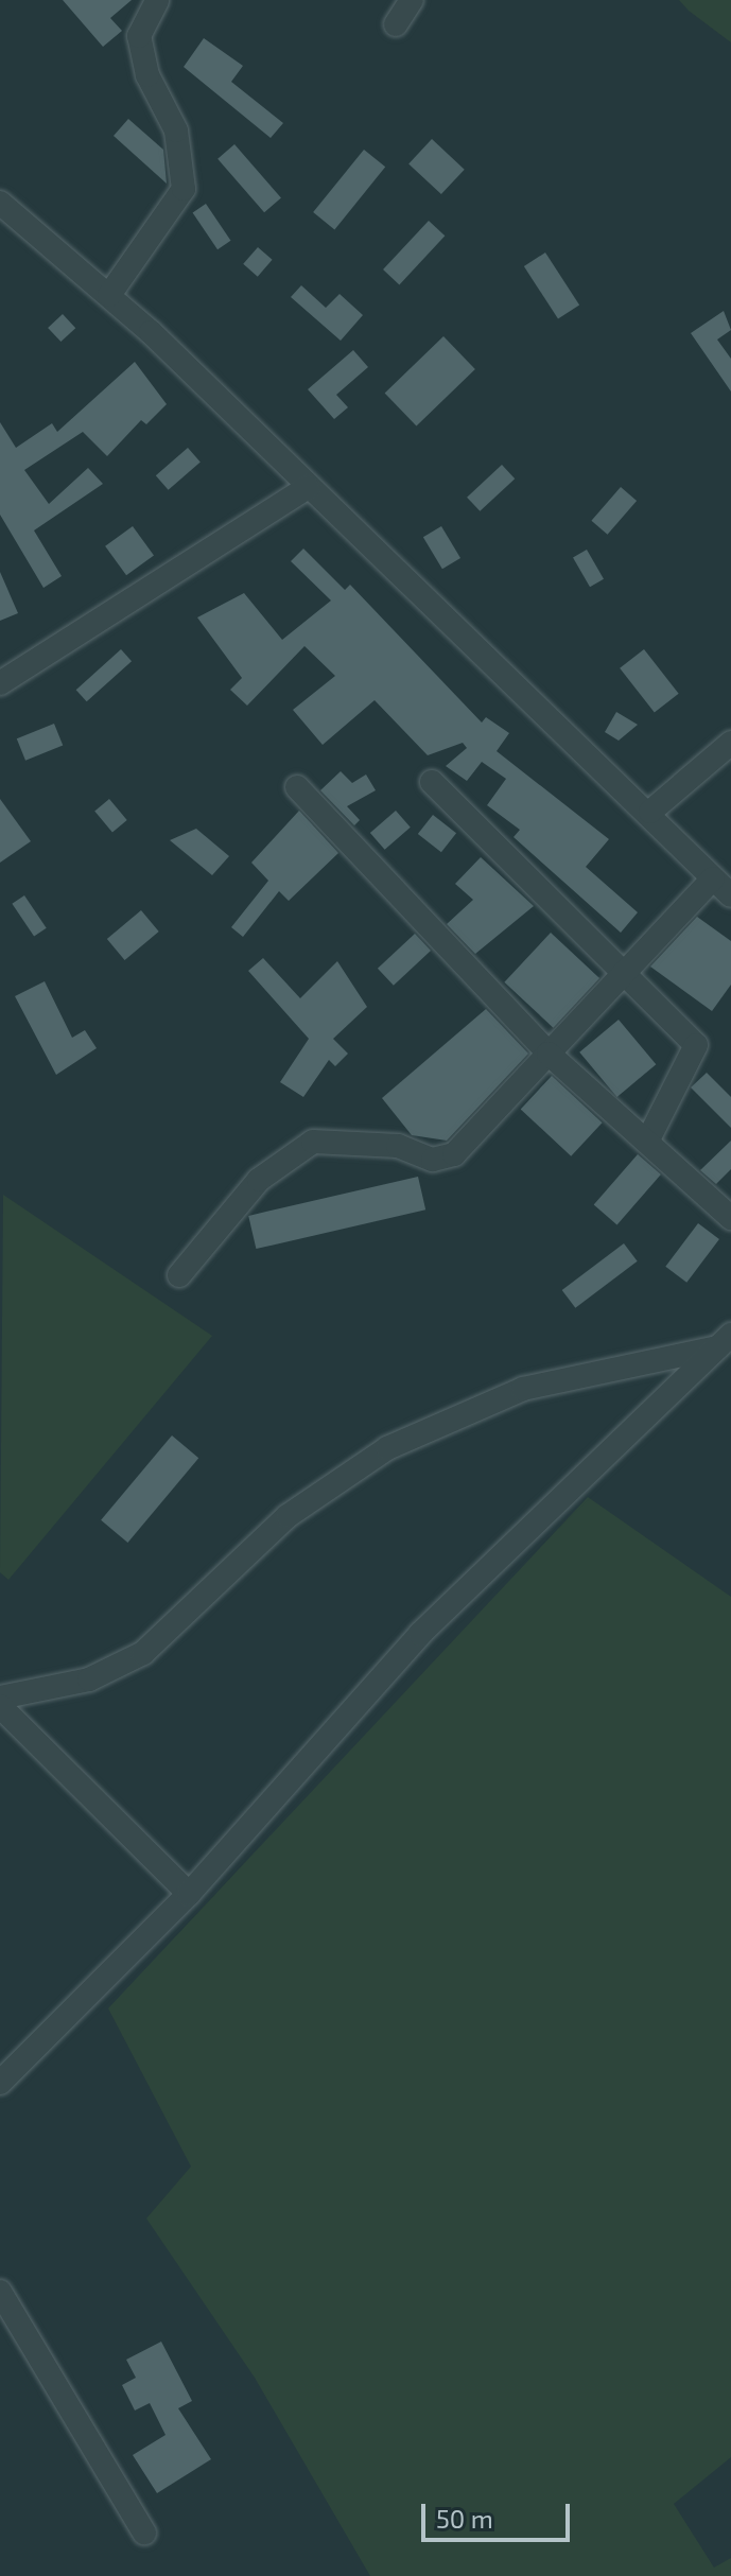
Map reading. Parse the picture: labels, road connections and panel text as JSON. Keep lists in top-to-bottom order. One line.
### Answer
{"scale_bar":"50 m"}
